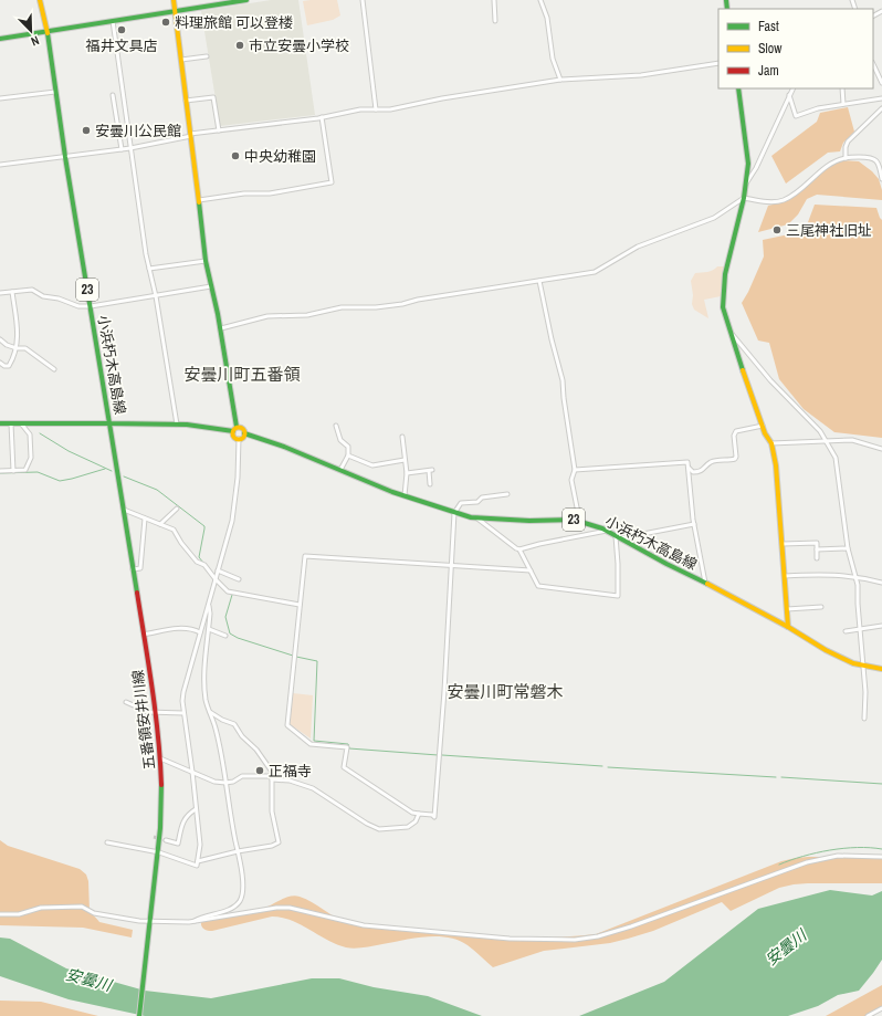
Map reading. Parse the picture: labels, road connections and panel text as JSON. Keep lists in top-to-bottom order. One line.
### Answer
{"streets":{"main road":["23","小浜朽木高島線","五番領安井川線"]},"crossings":[["小浜朽木高島線","五番領安井川線"]],"districts":["安曇川町五番領","安曇川町常磐木"],"water":["安曇川"],"places":["料理旅館 可以登楼","福井文具店","市立安曇小学校","安曇川公民館","中央幼稚園","三尾神社旧址","正福寺"],"legend":["Fast","Slow","Jam"],"north":"bottom right"}
